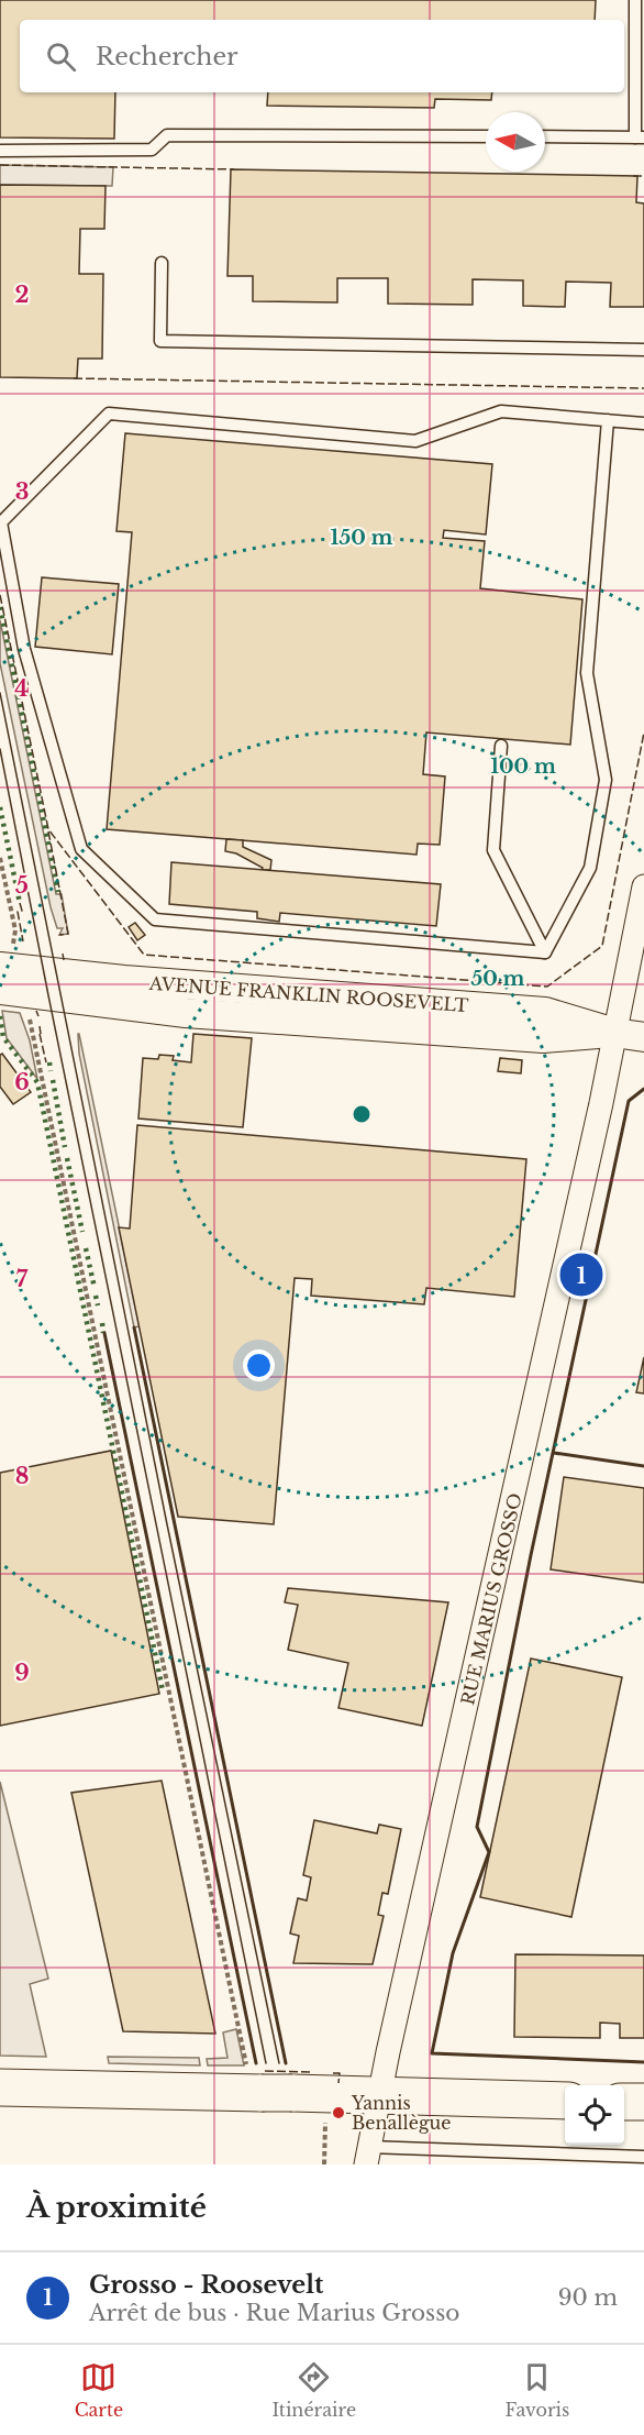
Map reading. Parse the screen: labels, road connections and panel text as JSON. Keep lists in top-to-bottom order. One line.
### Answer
{"streets":{"street":["AVENUE FRANKLIN ROOSEVELT","RUE MARIUS GROSSO"]},"crossings":[["AVENUE FRANKLIN ROOSEVELT","RUE MARIUS GROSSO"]],"places":["Yannis Benallègue"],"north":"left","page":{"search":"Rechercher","pins":"1","heading":"À proximité","list":[{"mark":"1","name":"Grosso - Roosevelt","note":"Arrêt de bus · Rue Marius Grosso","value":"90 m"}],"nav":["Carte","Itinéraire","Favoris"]},"grid":{"rows":["2","3","4","5","6","7","8","9"]},"rings":["150 m","100 m","50 m"]}
